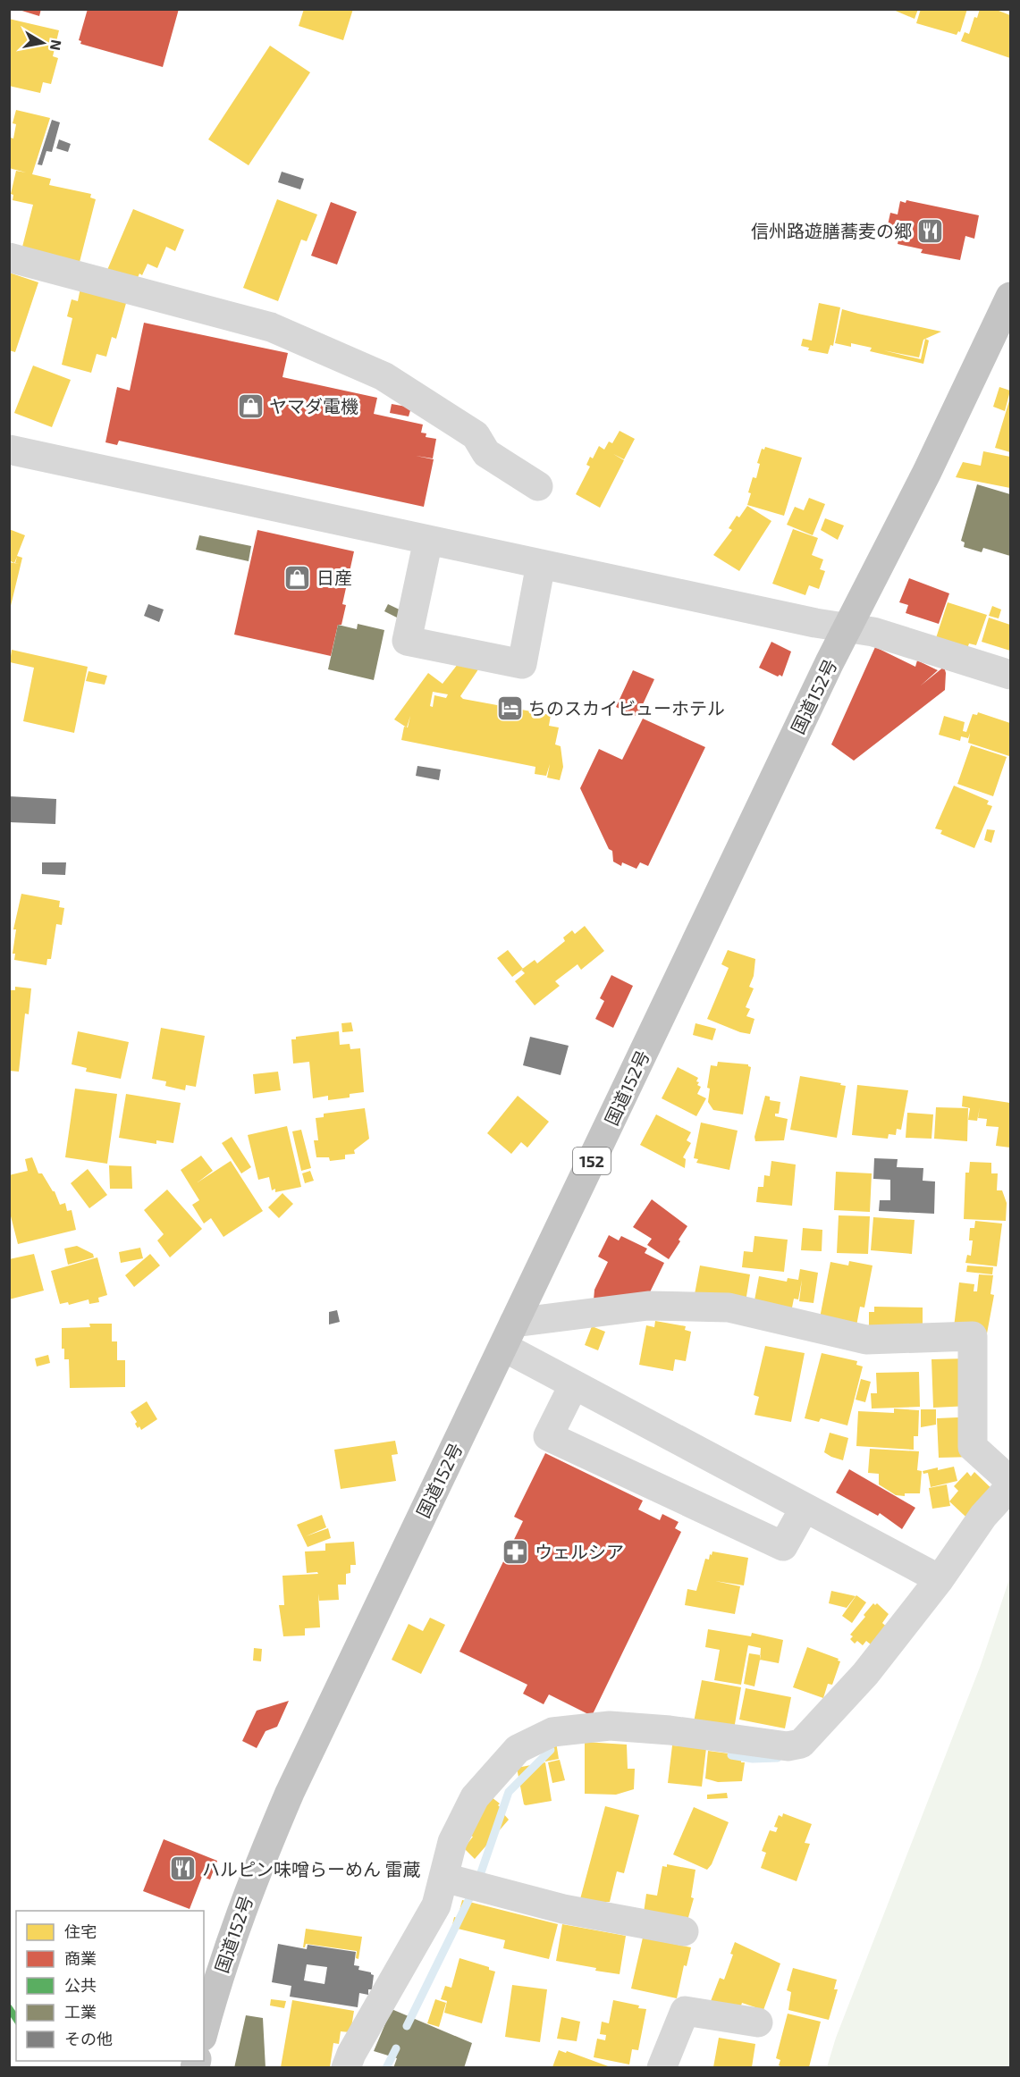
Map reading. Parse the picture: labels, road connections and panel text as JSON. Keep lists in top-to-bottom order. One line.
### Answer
{"streets":{"highway":["国道152号","152"]},"places":{"restaurant":["信州路遊膳蕎麦の郷","ハルピン味噌らーめん 雷蔵"],"shop":["ヤマダ電機","日産"],"hotel":["ちのスカイビューホテル"],"pharmacy":["ウェルシア"]},"legend":["住宅","商業","公共","工業","その他"],"north":"right"}
